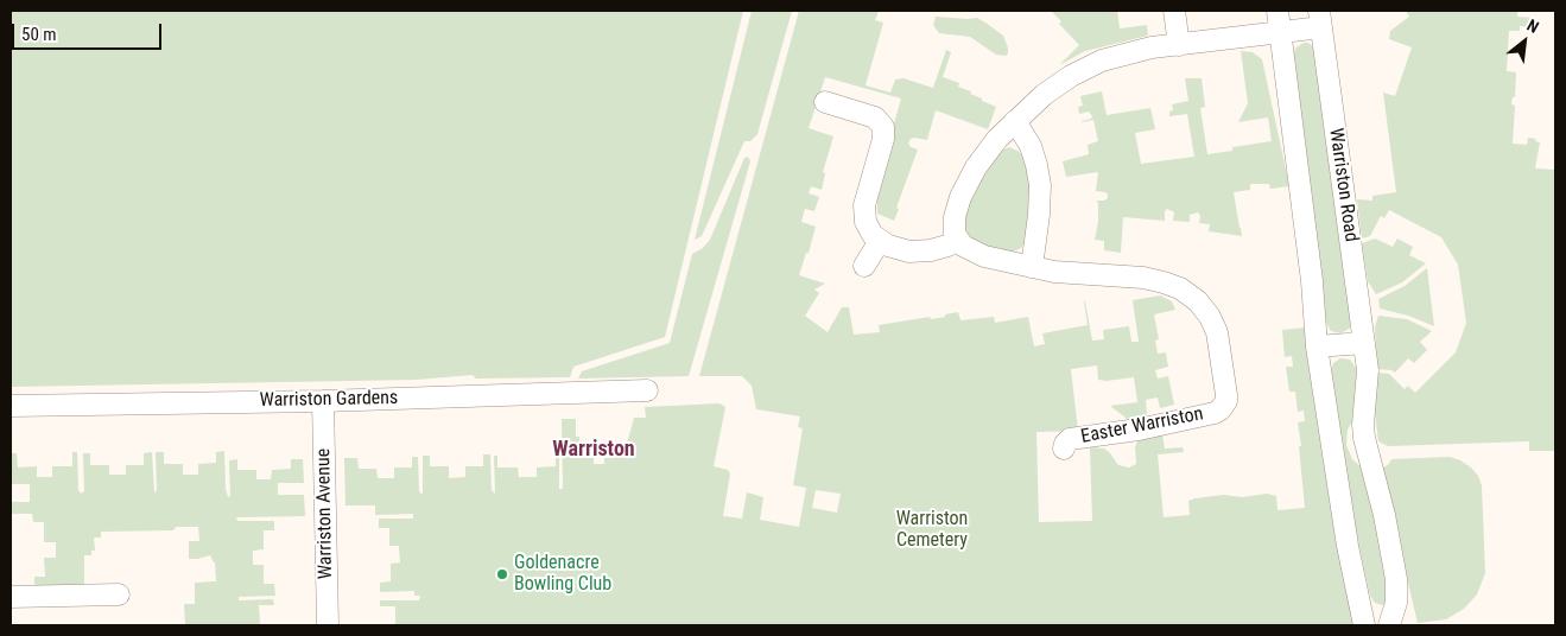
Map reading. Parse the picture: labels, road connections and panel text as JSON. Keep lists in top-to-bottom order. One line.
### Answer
{"streets":{"street":["Warriston Road","Warriston Gardens","Easter Warriston","Warriston Avenue"]},"crossings":[["Warriston Gardens","Warriston Avenue"]],"districts":["Warriston"],"parks":["Warriston Cemetery"],"places":["Goldenacre Bowling Club"],"scale_bar":"50 m","north":"top right"}
